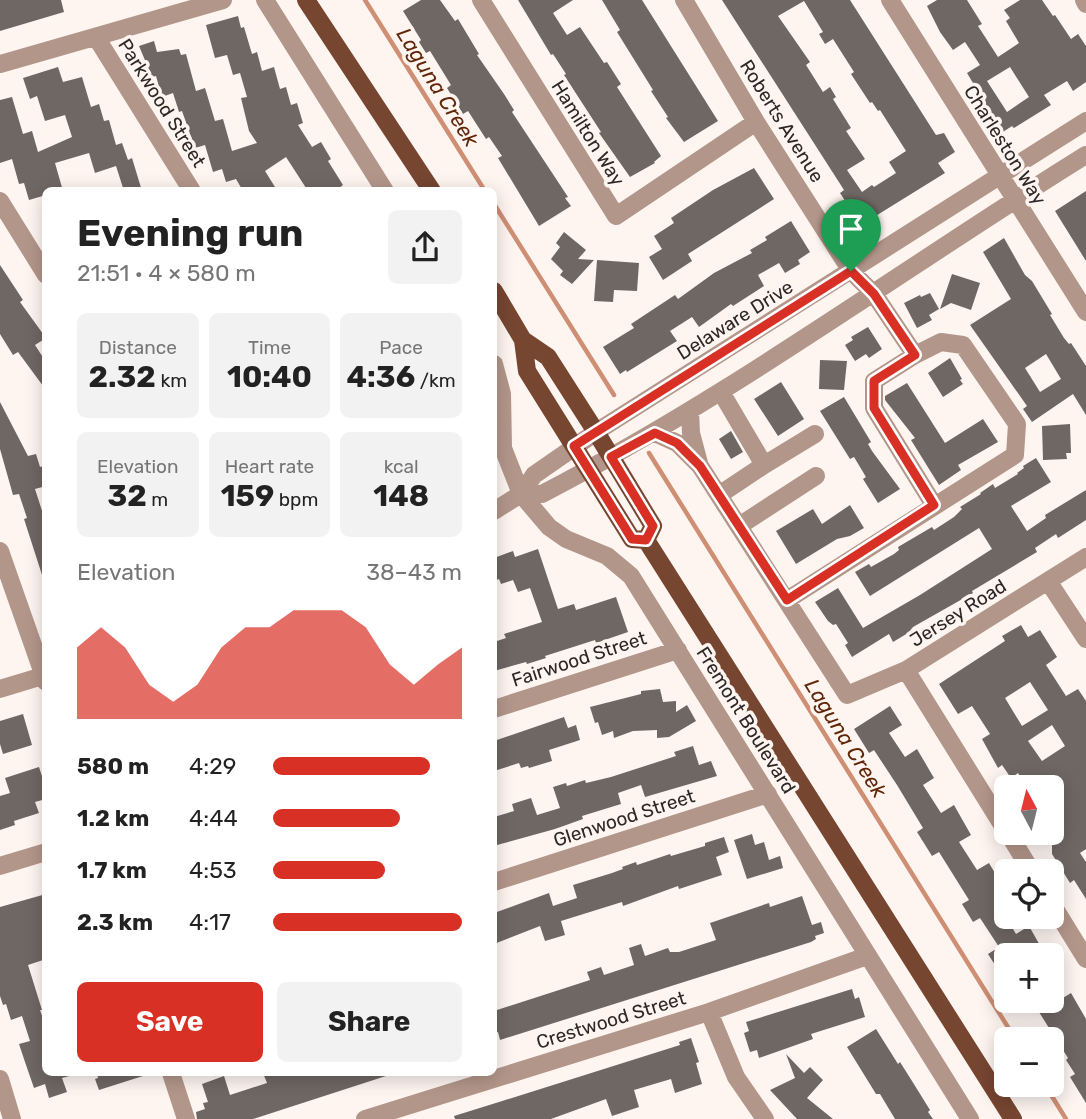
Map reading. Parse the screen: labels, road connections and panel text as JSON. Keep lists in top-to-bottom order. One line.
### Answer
{"streets":{"main road":["Fremont Boulevard"],"street":["Parkwood Street","Roberts Avenue","Hamilton Way","Charleston Way","Delaware Drive","Jersey Road","Fairwood Street","Glenwood Street","Crestwood Street"]},"crossings":[["Roberts Avenue","Hamilton Way"],["Roberts Avenue","Delaware Drive"],["Charleston Way","Delaware Drive"],["Delaware Drive","Fremont Boulevard"],["Fairwood Street","Fremont Boulevard"],["Fremont Boulevard","Glenwood Street"],["Fremont Boulevard","Crestwood Street"]],"water":["Laguna Creek"],"north":"top","page":{"heading":["Evening run","21:51 · 4 × 580 m"],"stats":[["Distance","2.32 km"],["Time","10:40"],["Pace","4:36 /km"],["Elevation","32 m"],["Heart rate","159 bpm"],["kcal","148"]],"chart":["Elevation","38–43 m"],"list":[{"name":"580 m","note":"4:29"},{"name":"1.2 km","note":"4:44"},{"name":"1.7 km","note":"4:53"},{"name":"2.3 km","note":"4:17"}],"map_buttons":["+","−"],"buttons":["Save","Share"]}}
